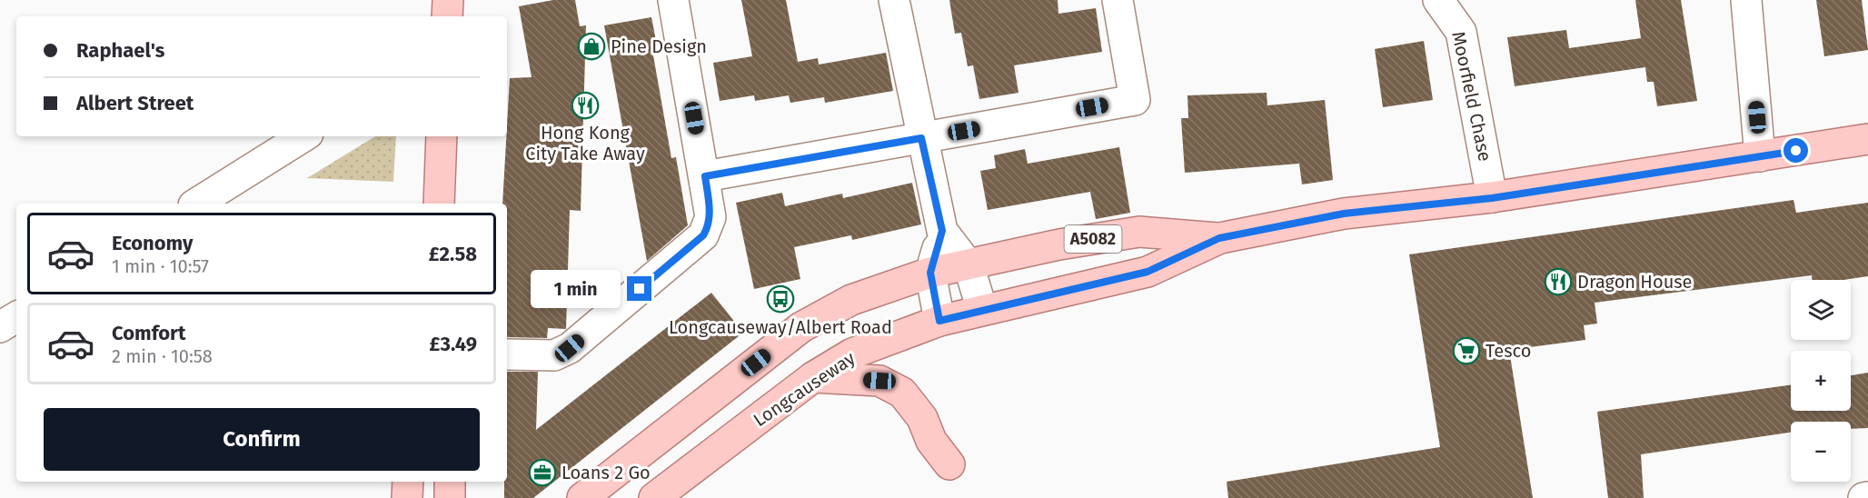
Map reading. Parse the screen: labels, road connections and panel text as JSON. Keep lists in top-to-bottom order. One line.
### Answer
{"streets":{"main road":["A5082","Longcauseway"],"street":["Moorfield Chase"]},"crossings":[["Moorfield Chase","Longcauseway"]],"places":{"shop":["Pine Design"],"restaurant":["Hong Kong City Take Away","Dragon House"],"bus stop":["Longcauseway/Albert Road"],"supermarket":["Tesco"],"office":["Loans 2 Go"]},"page":{"banner":["Raphael's","Albert Street"],"list":[{"name":"Economy","note":"1 min · 10:57","value":"£2.58"},{"name":"Comfort","note":"2 min · 10:58","value":"£3.49"}],"bubble":"1 min","map_buttons":["+","−"],"buttons":"Confirm"}}
